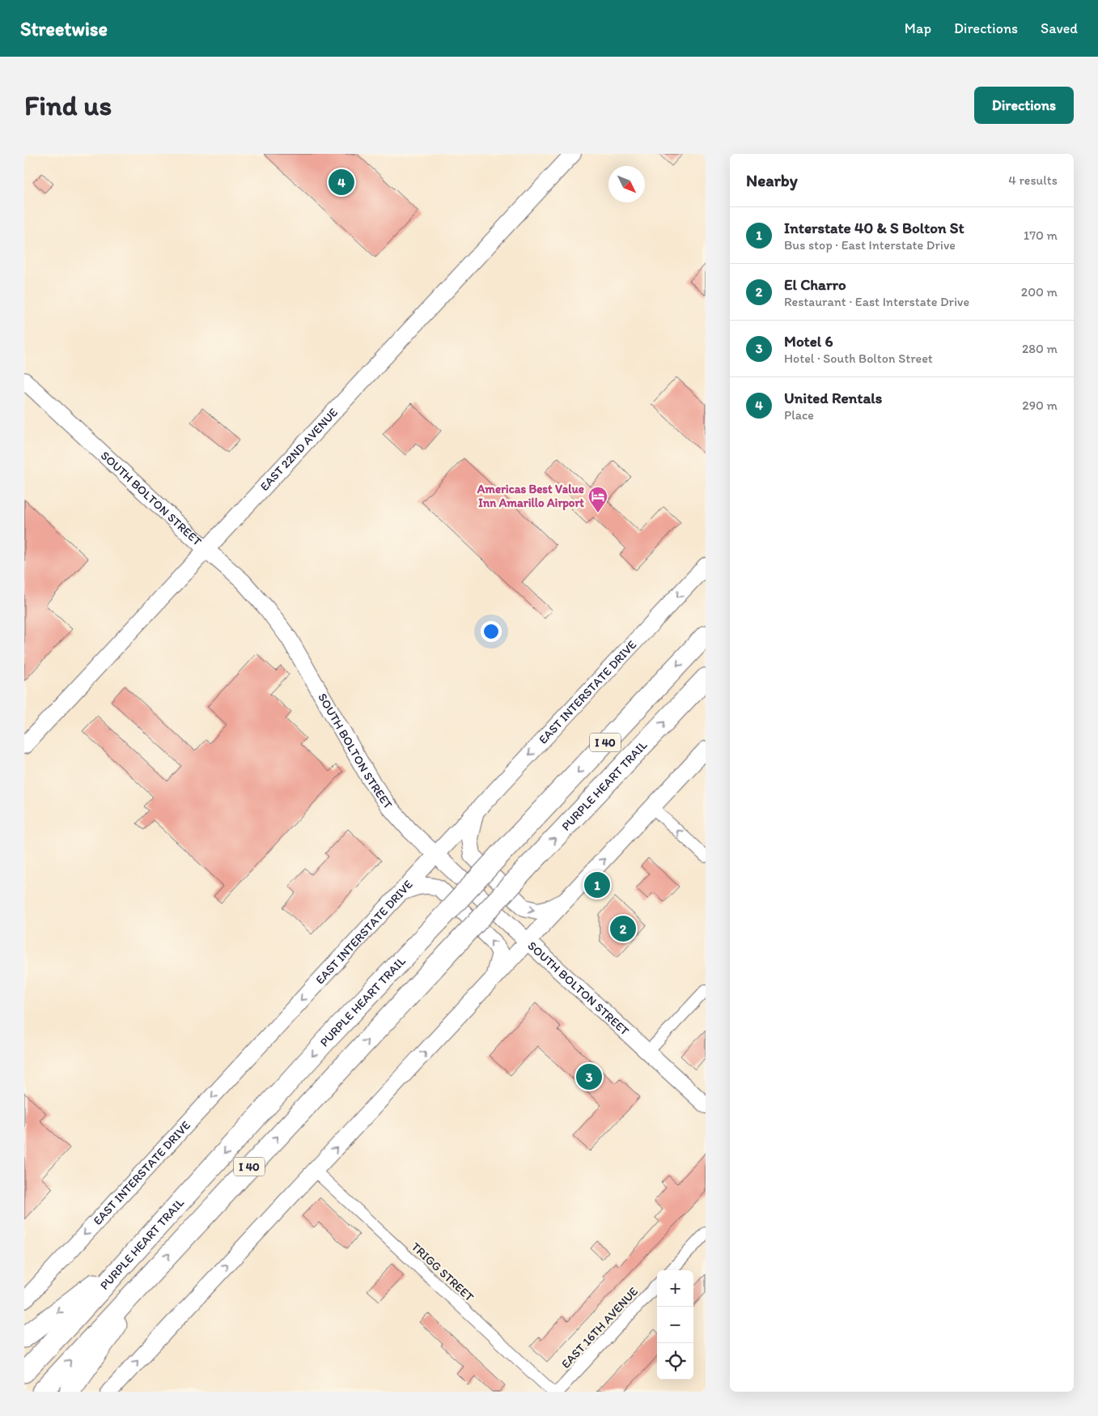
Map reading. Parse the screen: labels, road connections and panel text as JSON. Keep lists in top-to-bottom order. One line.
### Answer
{"streets":{"highway":["I 40","PURPLE HEART TRAIL"],"main road":["EAST 22ND AVENUE","SOUTH BOLTON STREET","EAST INTERSTATE DRIVE"],"street":["TRIGG STREET","EAST 16TH AVENUE"]},"crossings":[["EAST 22ND AVENUE","SOUTH BOLTON STREET"],["SOUTH BOLTON STREET","EAST INTERSTATE DRIVE"]],"places":{"hotel":["Americas Best Value Inn Amarillo Airport"]},"north":"bottom right","page":{"header":"Streetwise","nav":["Map","Directions","Saved"],"buttons":"Directions","title":"Find us","heading":["Nearby","4 results"],"pins":["4","1","2","3"],"list":[{"mark":"1","name":"Interstate 40 & S Bolton St","note":"Bus stop · East Interstate Drive","value":"170 m"},{"mark":"2","name":"El Charro","note":"Restaurant · East Interstate Drive","value":"200 m"},{"mark":"3","name":"Motel 6","note":"Hotel · South Bolton Street","value":"280 m"},{"mark":"4","name":"United Rentals","note":"Place","value":"290 m"}],"map_buttons":["+","−"]}}
